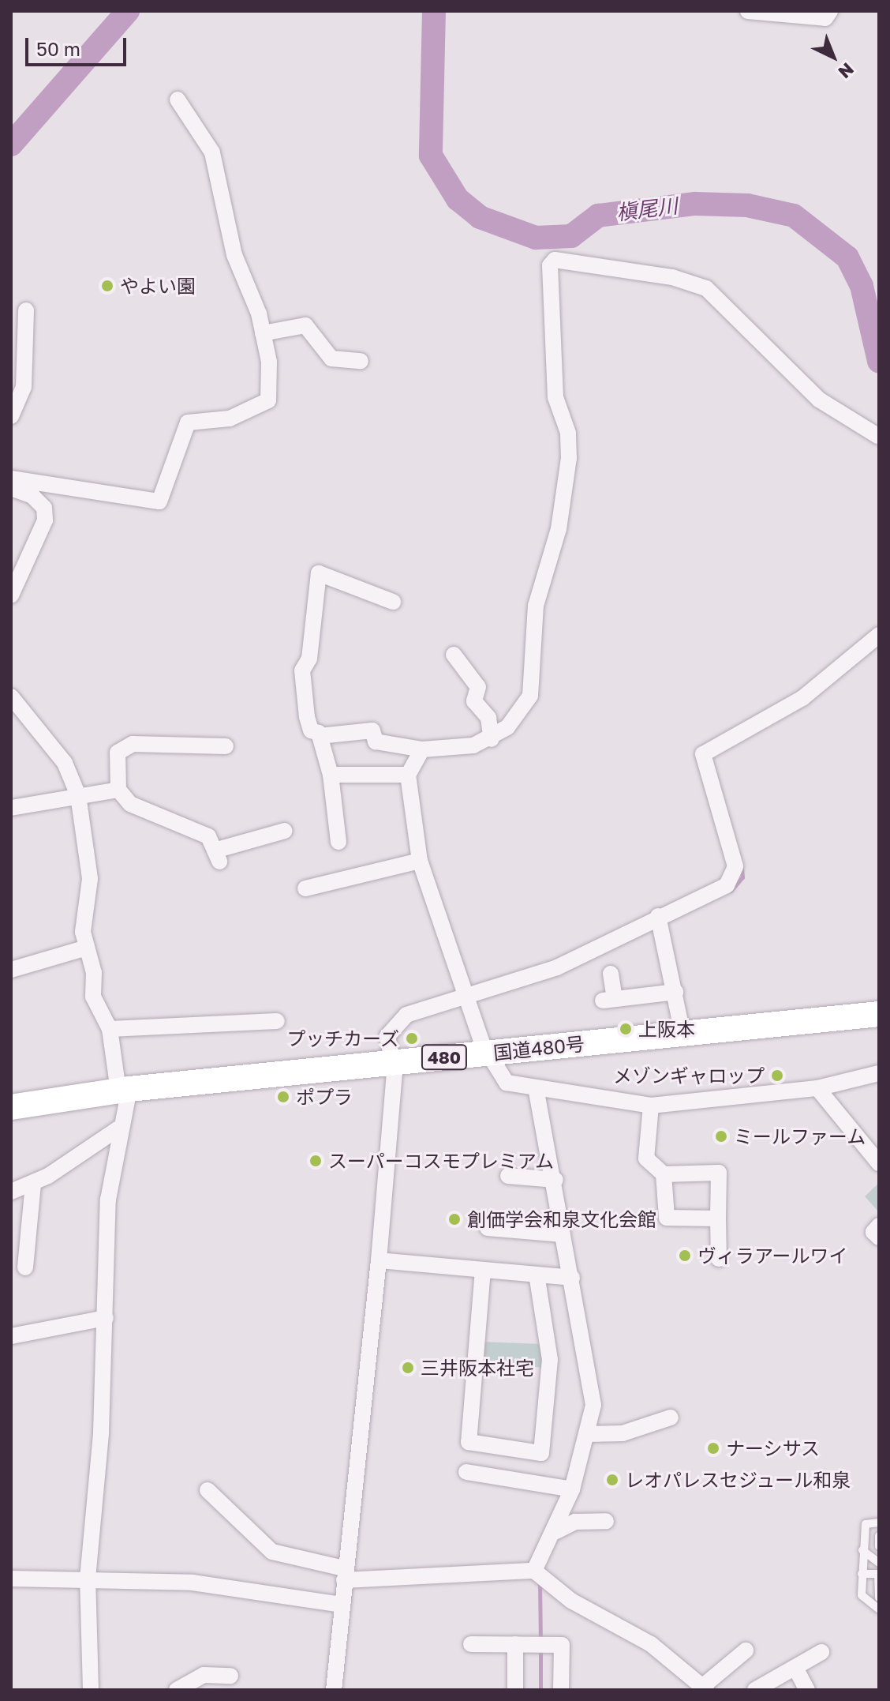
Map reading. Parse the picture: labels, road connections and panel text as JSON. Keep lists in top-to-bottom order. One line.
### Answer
{"streets":{"highway":["国道480号","480"]},"water":["槇尾川"],"places":["やよい園","上阪本","プッチカーズ","メゾンギャロップ","ポプラ","ミールファーム","スーパーコスモプレミアム","創価学会和泉文化会館","ヴィラアールワイ","三井阪本社宅","ナーシサス","レオパレスセジュール和泉"],"scale_bar":"50 m","north":"bottom right"}
